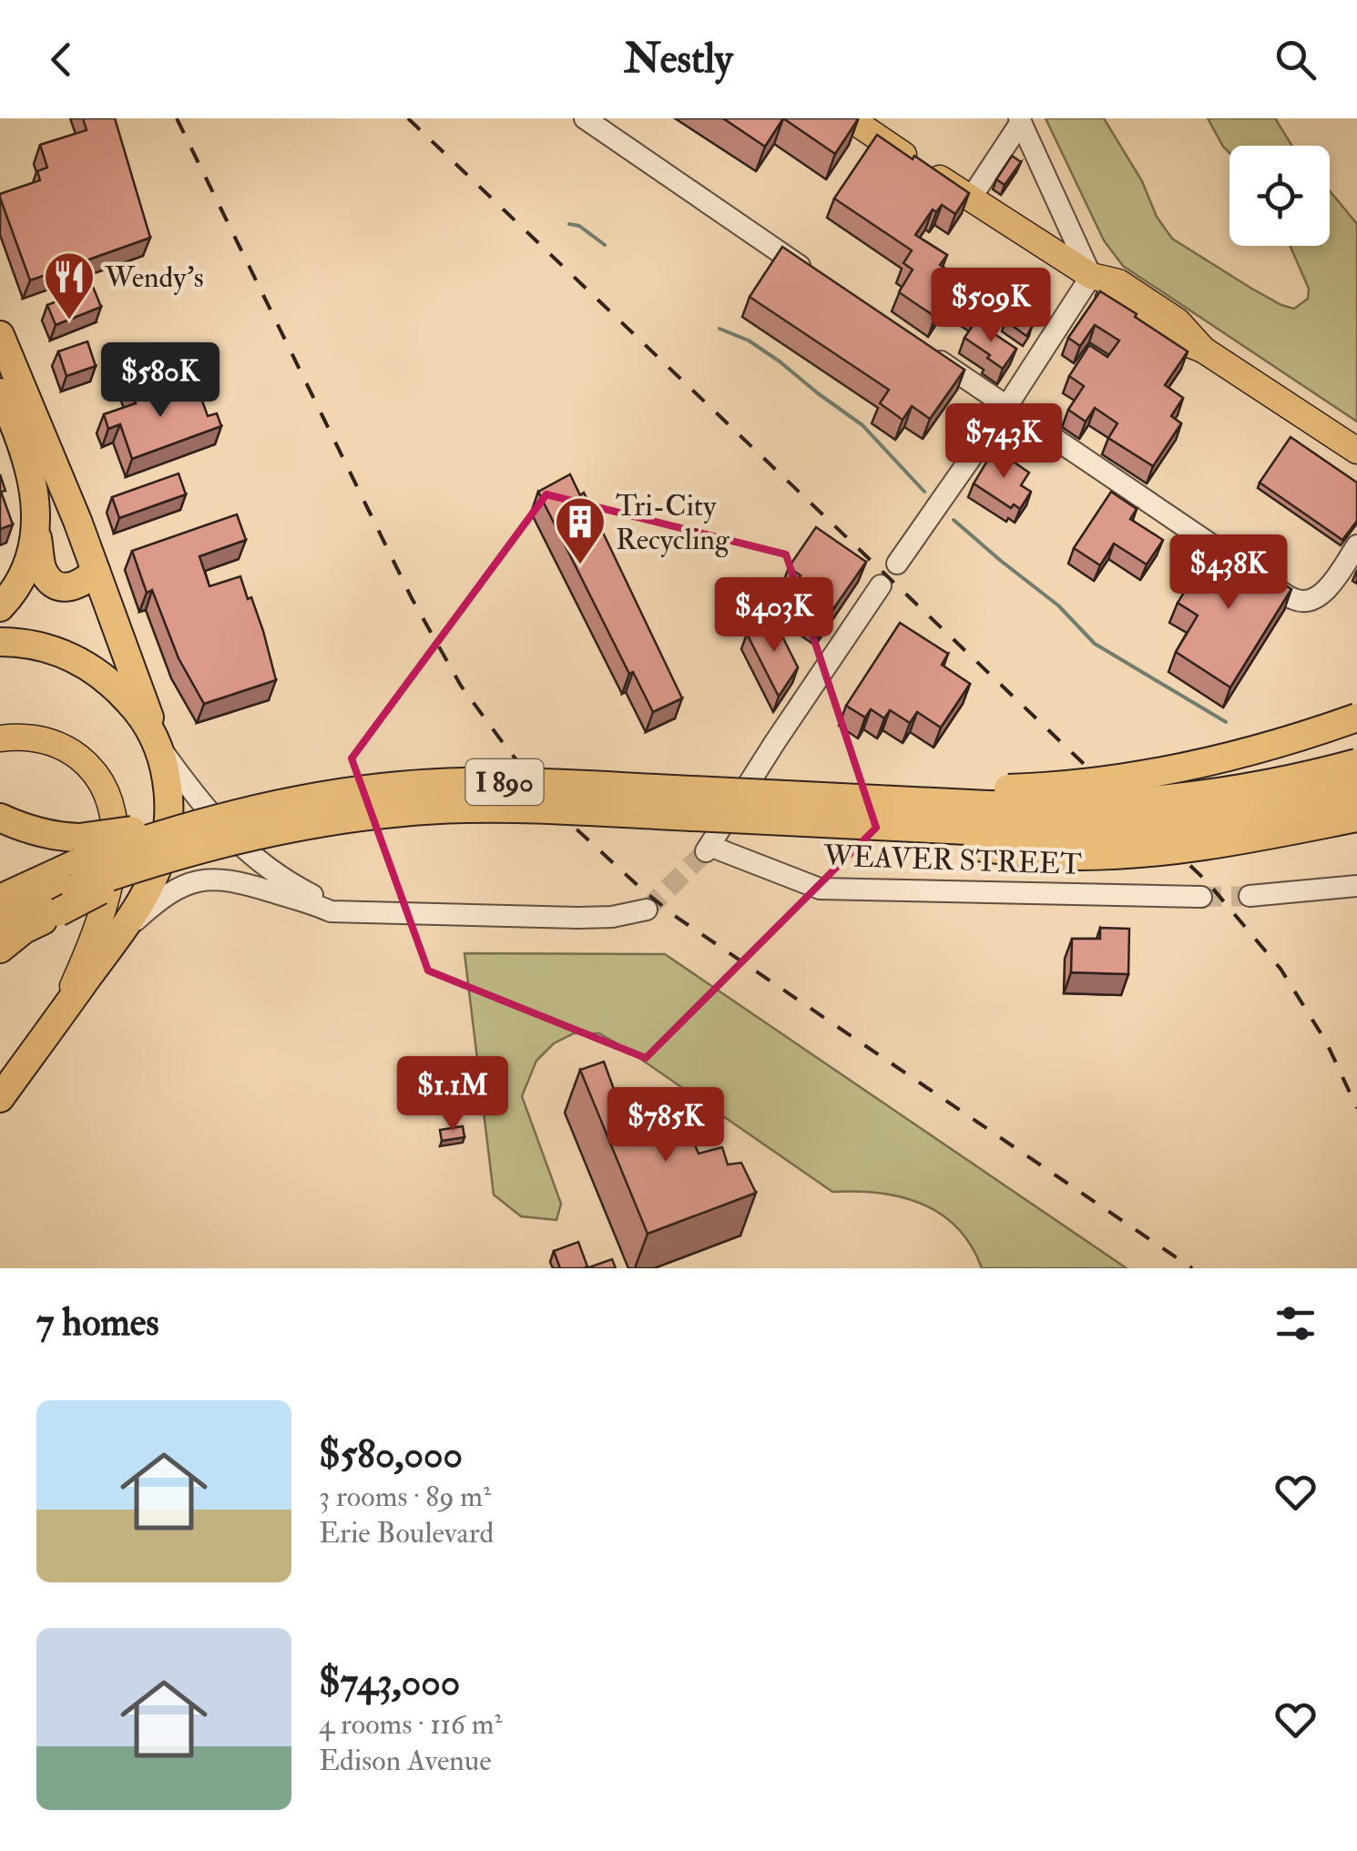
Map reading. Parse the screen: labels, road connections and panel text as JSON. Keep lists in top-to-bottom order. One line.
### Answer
{"streets":{"highway":["I 890"],"street":["WEAVER STREET"]},"places":{"restaurant":["Wendy's"],"building":["Tri-City Recycling"]},"page":{"header":"Nestly","price":["$509K","$580K","$743K","$438K","$403K","$1.1M","$785K"],"heading":"7 homes","list":[{"name":"$580,000","note":"3 rooms · 89 m² · Erie Boulevard"},{"name":"$743,000","note":"4 rooms · 116 m² · Edison Avenue"}]}}
